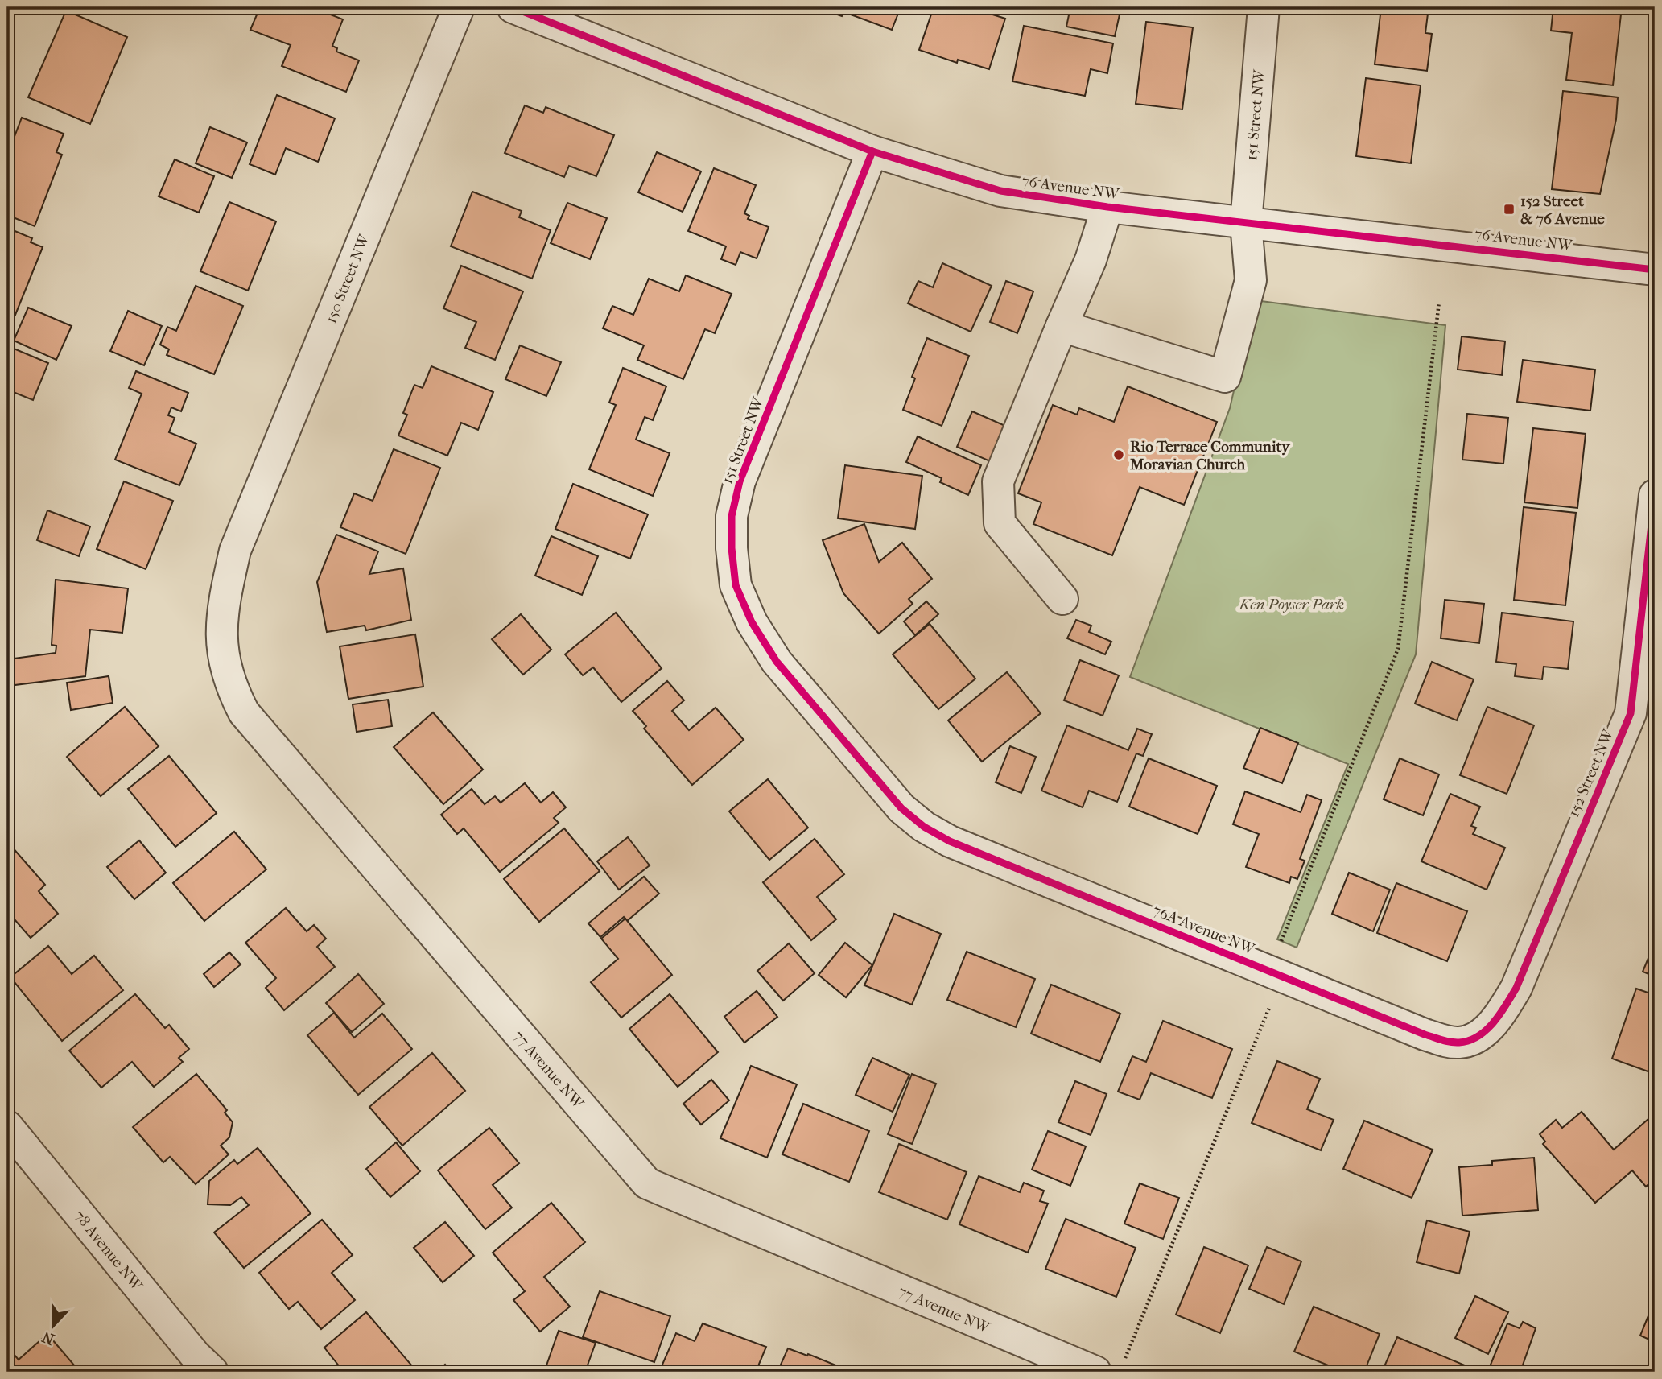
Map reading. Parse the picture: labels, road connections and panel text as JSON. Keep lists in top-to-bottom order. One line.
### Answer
{"streets":{"street":["151 Street NW","76 Avenue NW","150 Street NW","152 Street NW","76A Avenue NW","77 Avenue NW","78 Avenue NW"]},"crossings":[["151 Street NW","76 Avenue NW"],["151 Street NW","76A Avenue NW"],["150 Street NW","77 Avenue NW"],["152 Street NW","76A Avenue NW"]],"parks":["Ken Poyser Park"],"places":{"transit":["152 Street & 76 Avenue"],"other":["Rio Terrace Community Moravian Church"]},"north":"bottom"}
